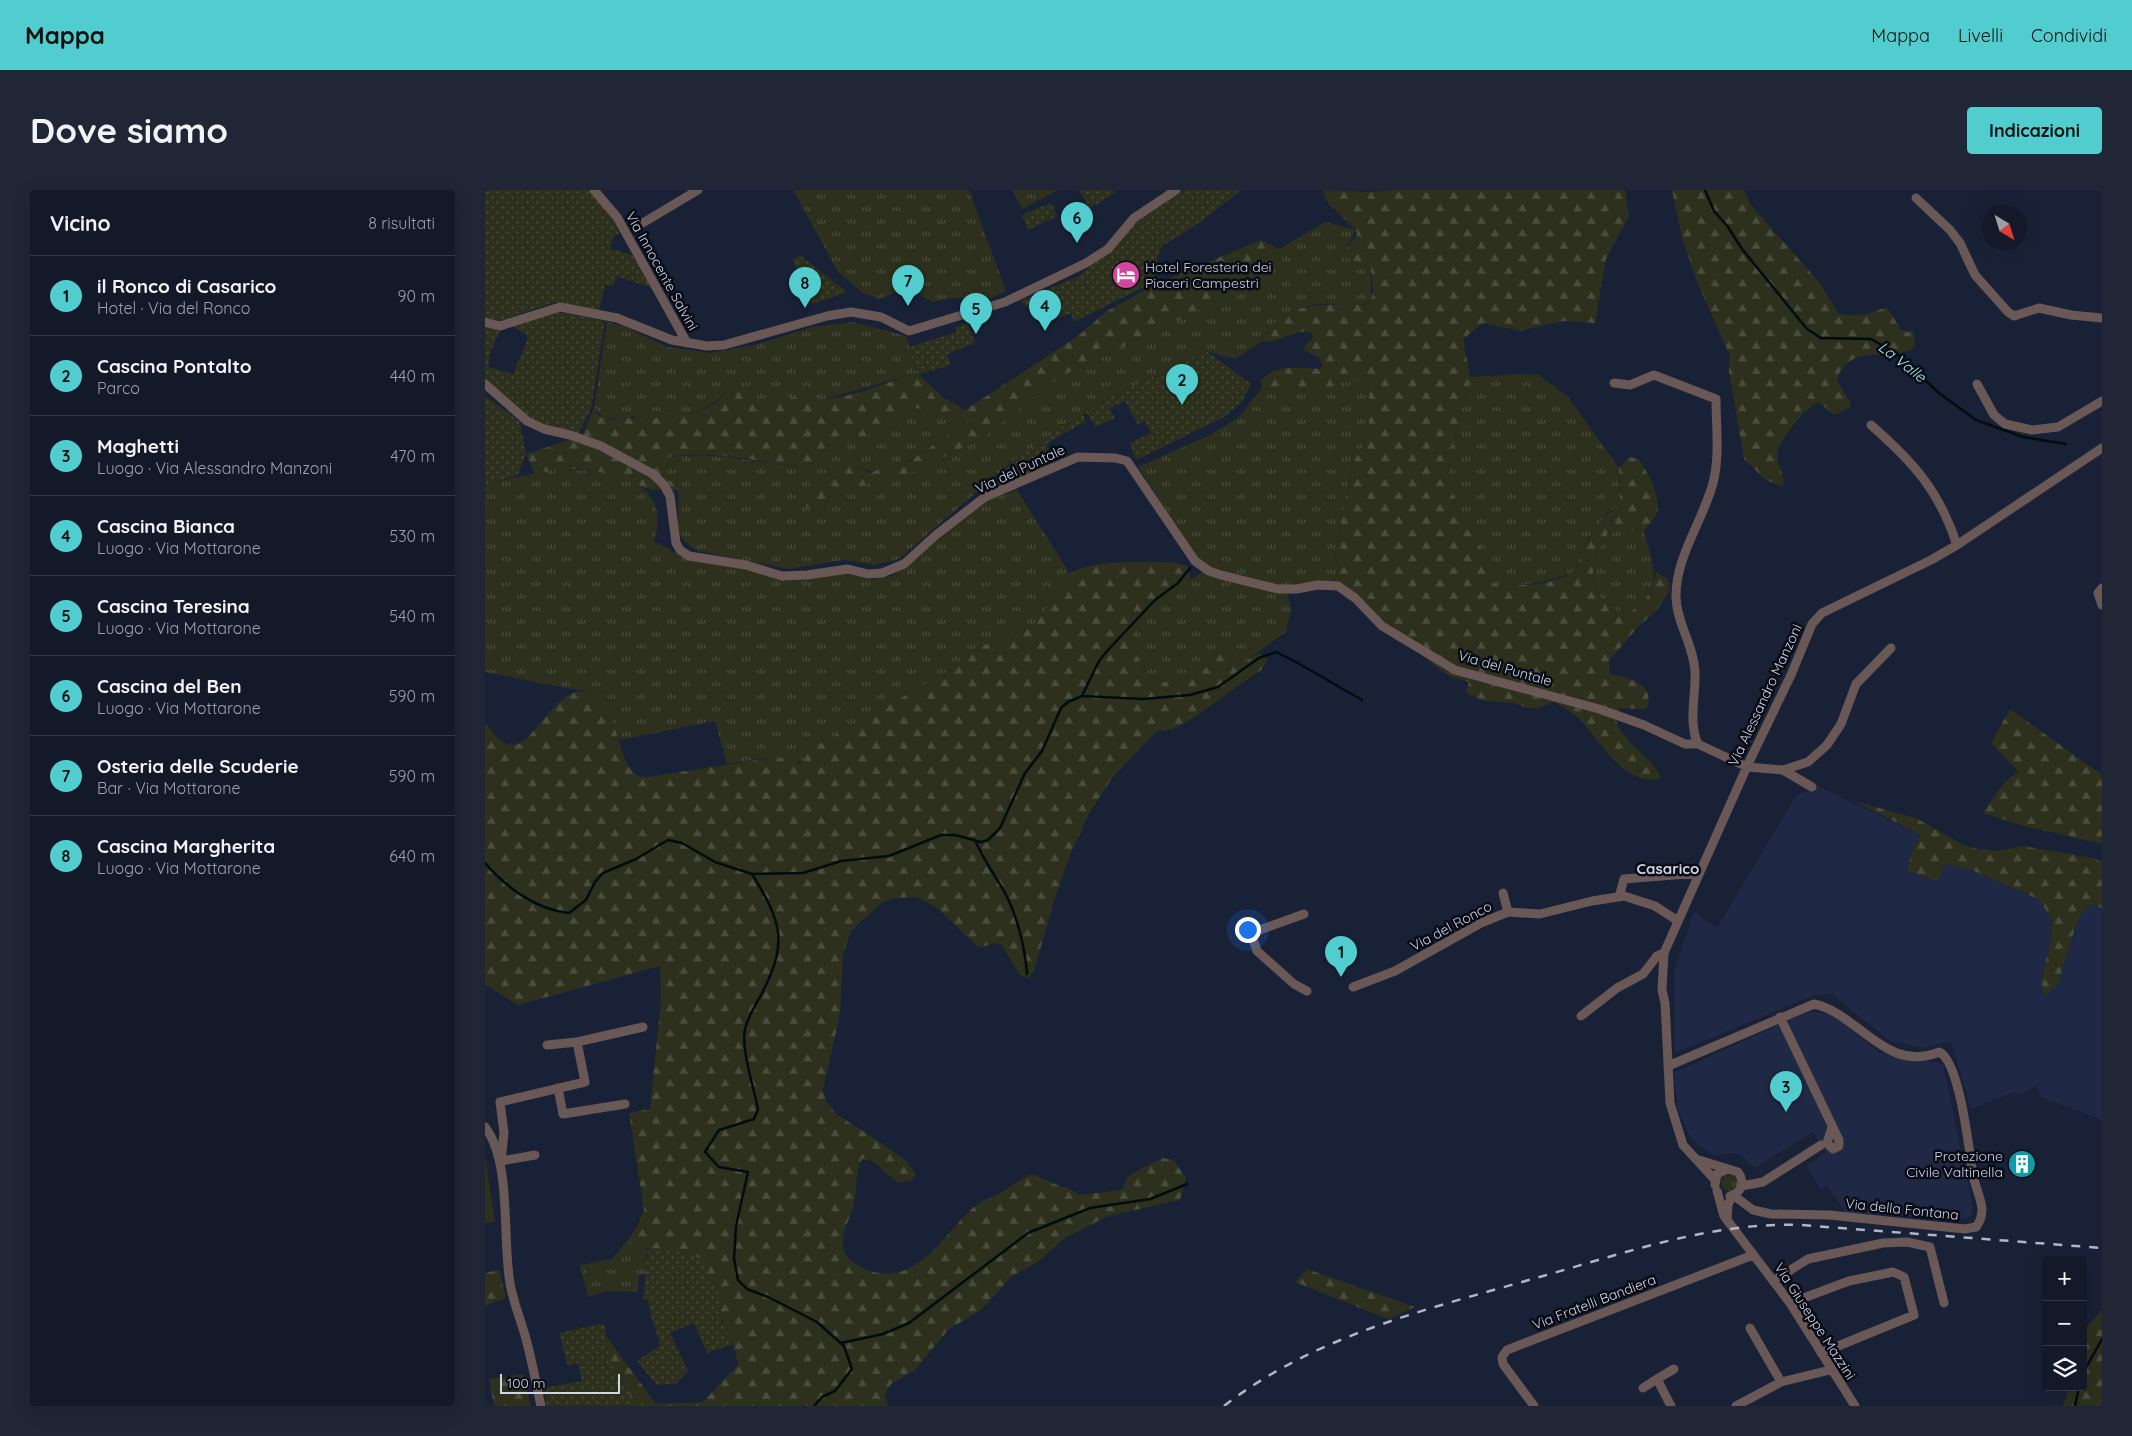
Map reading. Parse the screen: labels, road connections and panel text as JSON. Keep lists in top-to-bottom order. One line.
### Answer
{"streets":{"street":["Via Innocente Salvini","Via del Puntale","Via Alessandro Manzoni","Via del Ronco","Via della Fontana","Via Fratelli Bandiera","Via Giuseppe Mazzini"]},"crossings":[["Via del Puntale","Via Alessandro Manzoni"],["Via Alessandro Manzoni","Via del Ronco"],["Via Alessandro Manzoni","Via della Fontana"],["Via Alessandro Manzoni","Via Giuseppe Mazzini"],["Via della Fontana","Via Giuseppe Mazzini"],["Via Fratelli Bandiera","Via Giuseppe Mazzini"]],"districts":["Casarico"],"water":["La Valle"],"places":{"hotel":["Hotel Foresteria dei Piaceri Campestri"],"building":["Protezione Civile Valtinella"]},"scale_bar":"100 m","north":"bottom right","page":{"header":"Mappa","nav":["Mappa","Livelli","Condividi"],"buttons":"Indicazioni","title":"Dove siamo","heading":["Vicino","8 risultati"],"pins":["6","7","8","4","5","2","1","3"],"list":[{"mark":"1","name":"il Ronco di Casarico","note":"Hotel · Via del Ronco","value":"90 m"},{"mark":"2","name":"Cascina Pontalto","note":"Parco","value":"440 m"},{"mark":"3","name":"Maghetti","note":"Luogo · Via Alessandro Manzoni","value":"470 m"},{"mark":"4","name":"Cascina Bianca","note":"Luogo · Via Mottarone","value":"530 m"},{"mark":"5","name":"Cascina Teresina","note":"Luogo · Via Mottarone","value":"540 m"},{"mark":"6","name":"Cascina del Ben","note":"Luogo · Via Mottarone","value":"590 m"},{"mark":"7","name":"Osteria delle Scuderie","note":"Bar · Via Mottarone","value":"590 m"},{"mark":"8","name":"Cascina Margherita","note":"Luogo · Via Mottarone","value":"640 m"}],"map_buttons":["+","−"],"scale":"100 m"}}
